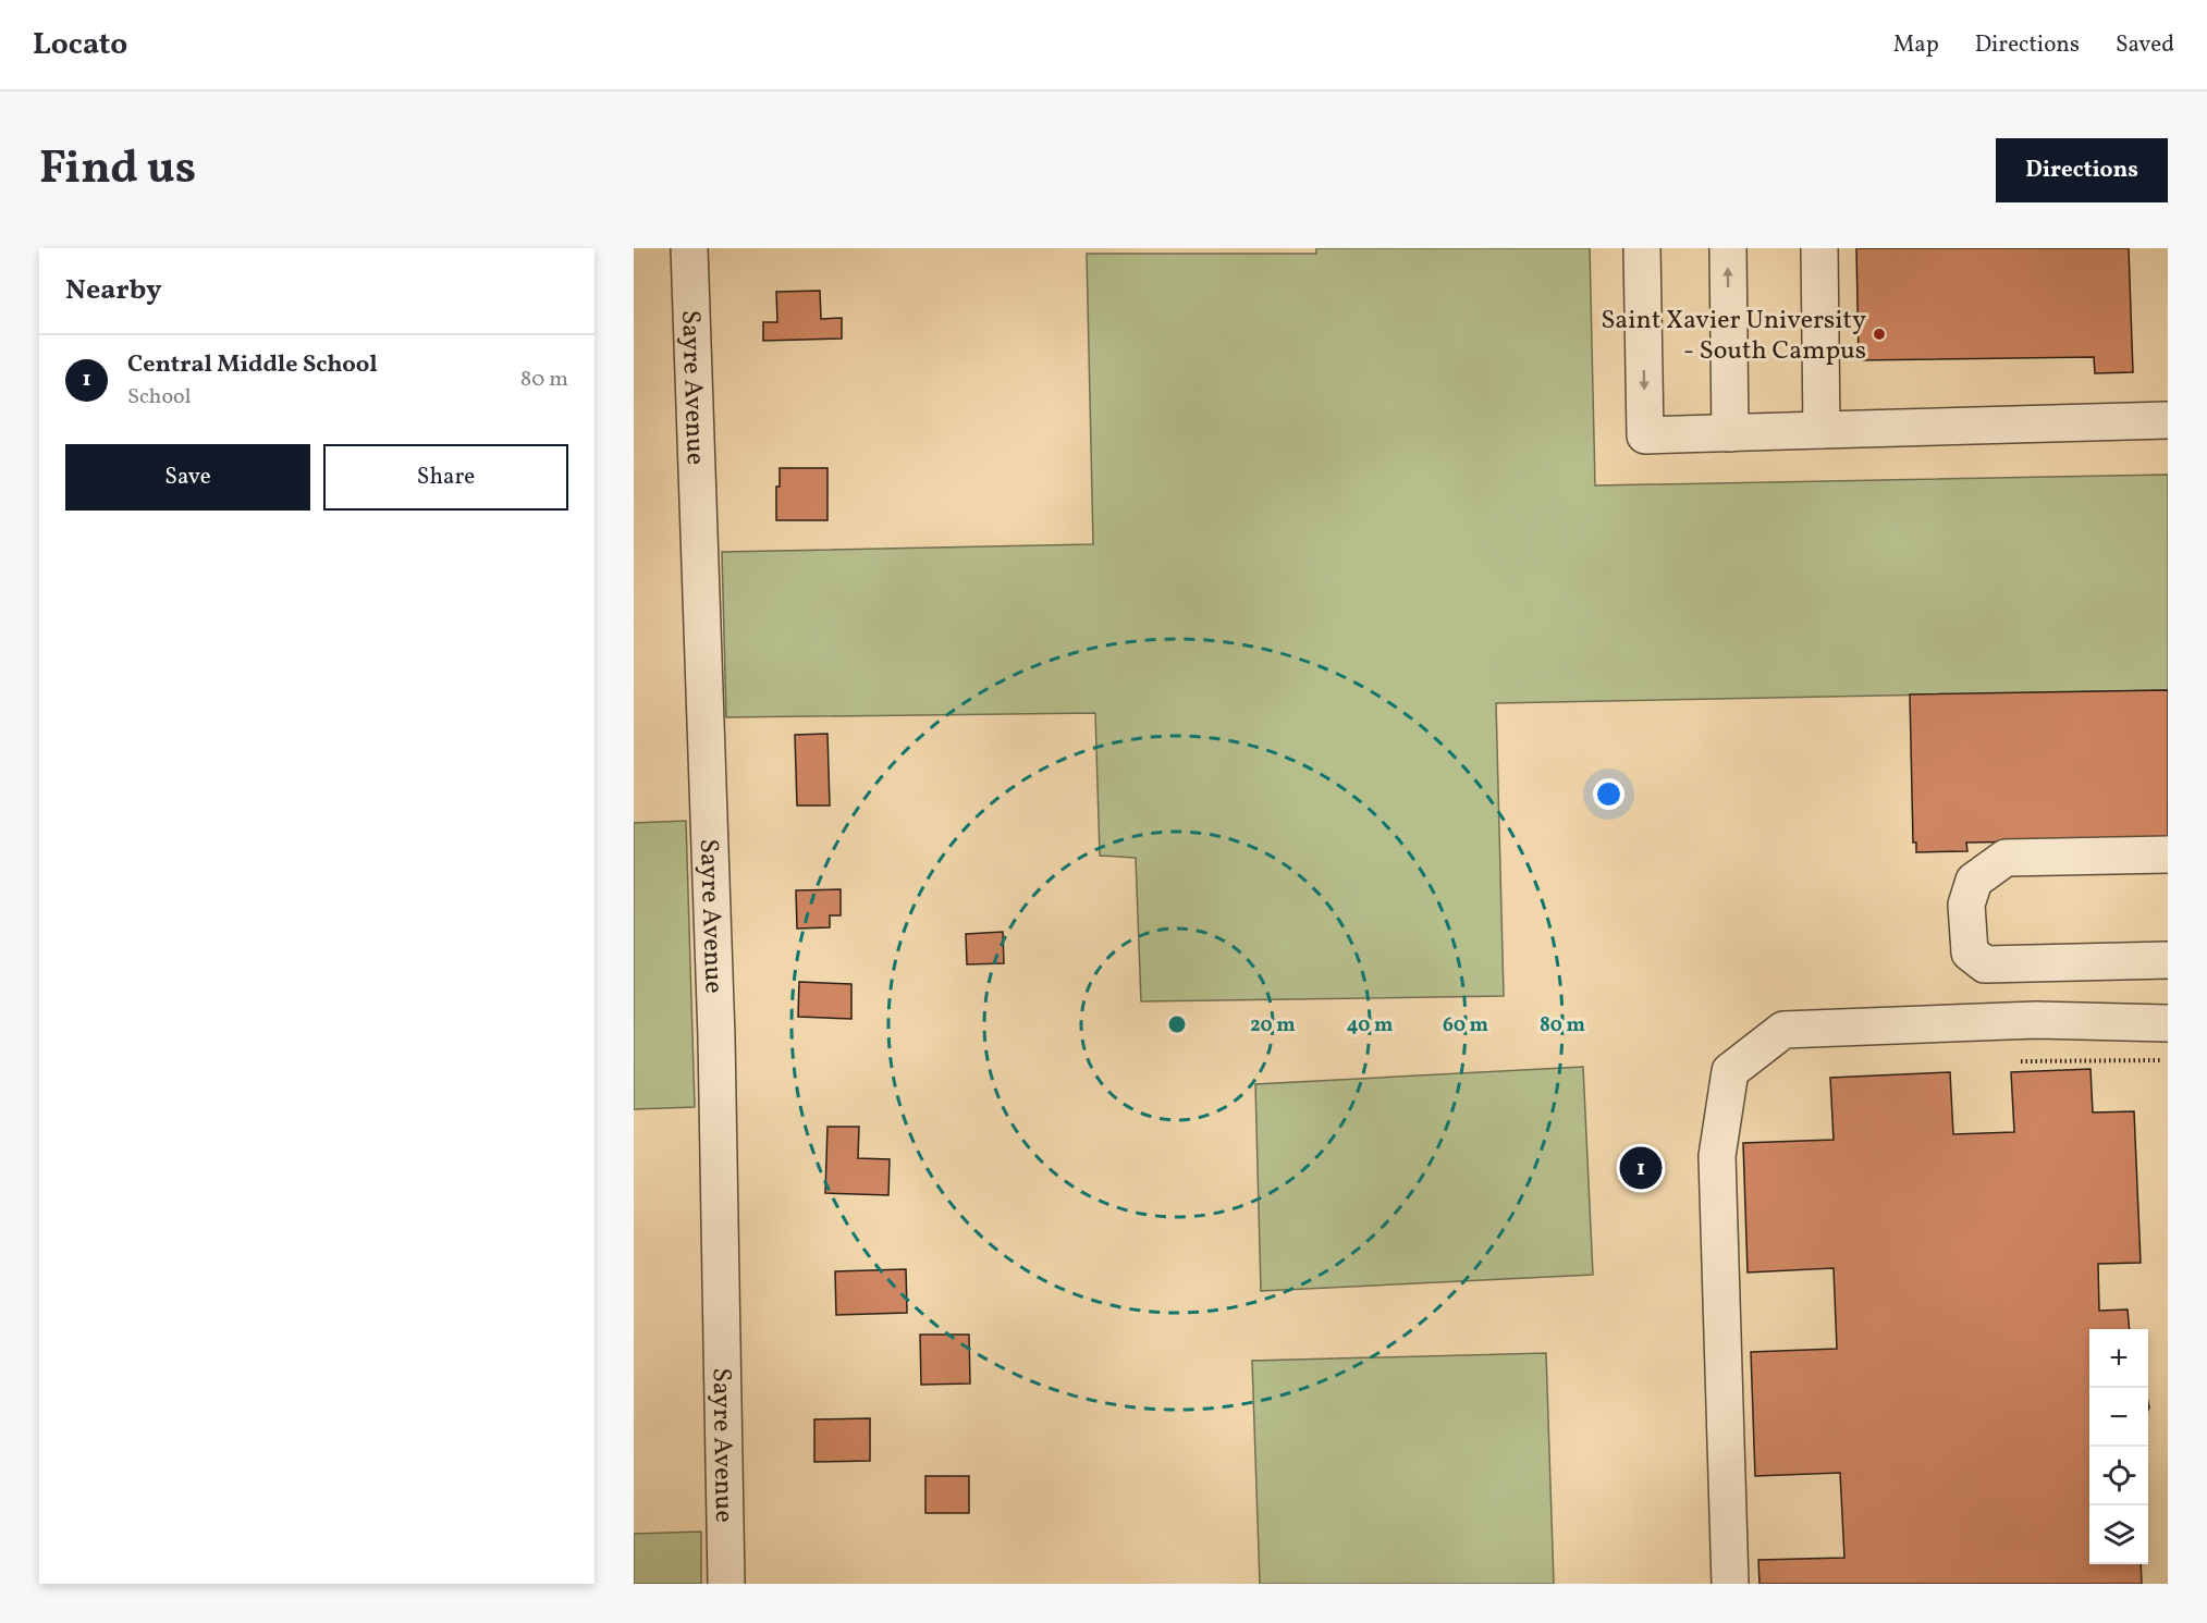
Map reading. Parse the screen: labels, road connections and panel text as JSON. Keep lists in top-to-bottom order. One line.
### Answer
{"streets":{"street":["Sayre Avenue"]},"places":["Saint Xavier University - South Campus"],"page":{"header":"Locato","nav":["Map","Directions","Saved"],"title":"Find us","buttons":["Directions",["Save","Share"]],"heading":"Nearby","list":[{"mark":"1","name":"Central Middle School","note":"School","value":"80 m"}],"pins":"1","map_buttons":["+","−"]},"rings":["20 m","40 m","60 m","80 m"]}
